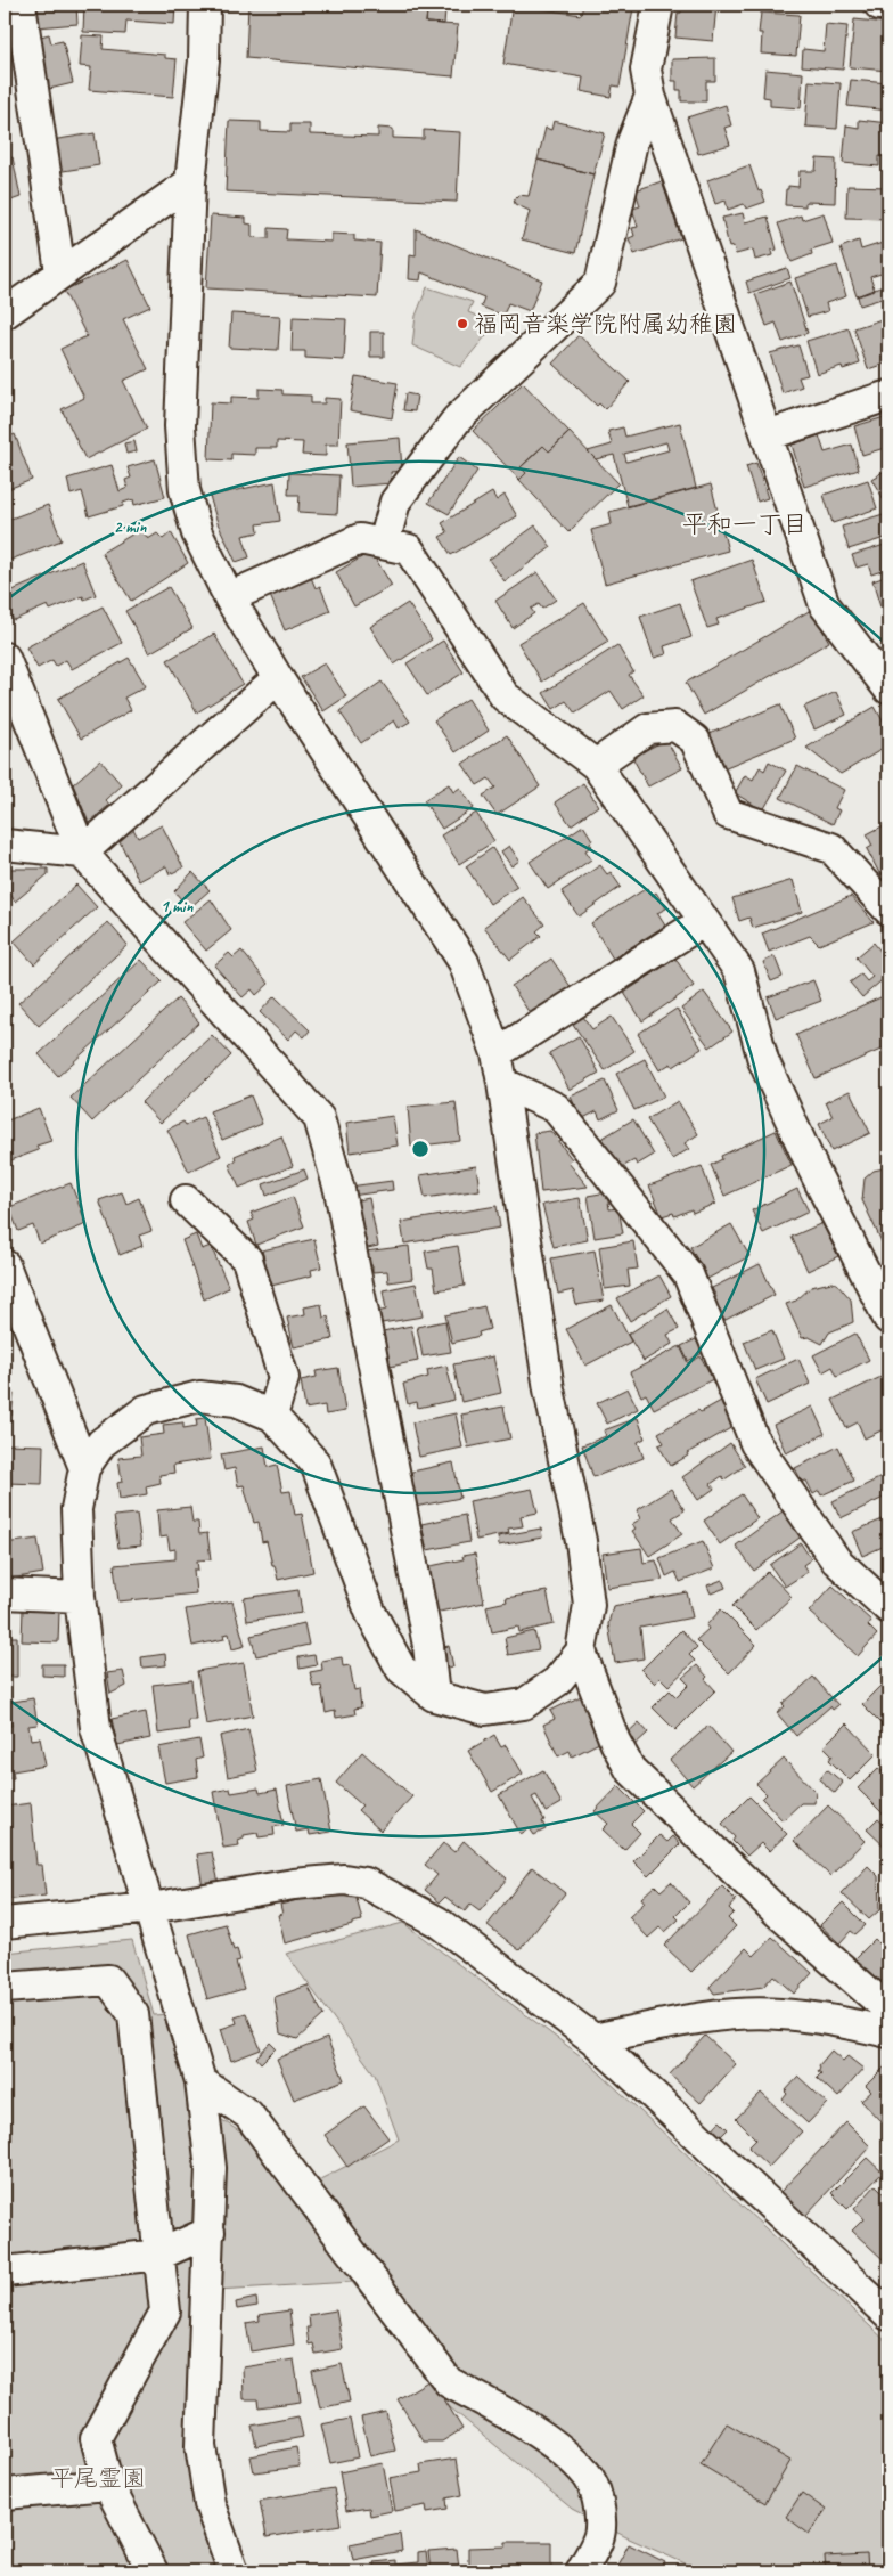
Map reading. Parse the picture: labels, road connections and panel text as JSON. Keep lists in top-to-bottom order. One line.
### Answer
{"districts":["平和一丁目"],"parks":["平尾霊園"],"places":["福岡音楽学院附属幼稚園"],"rings":["2 min","1 min"]}
